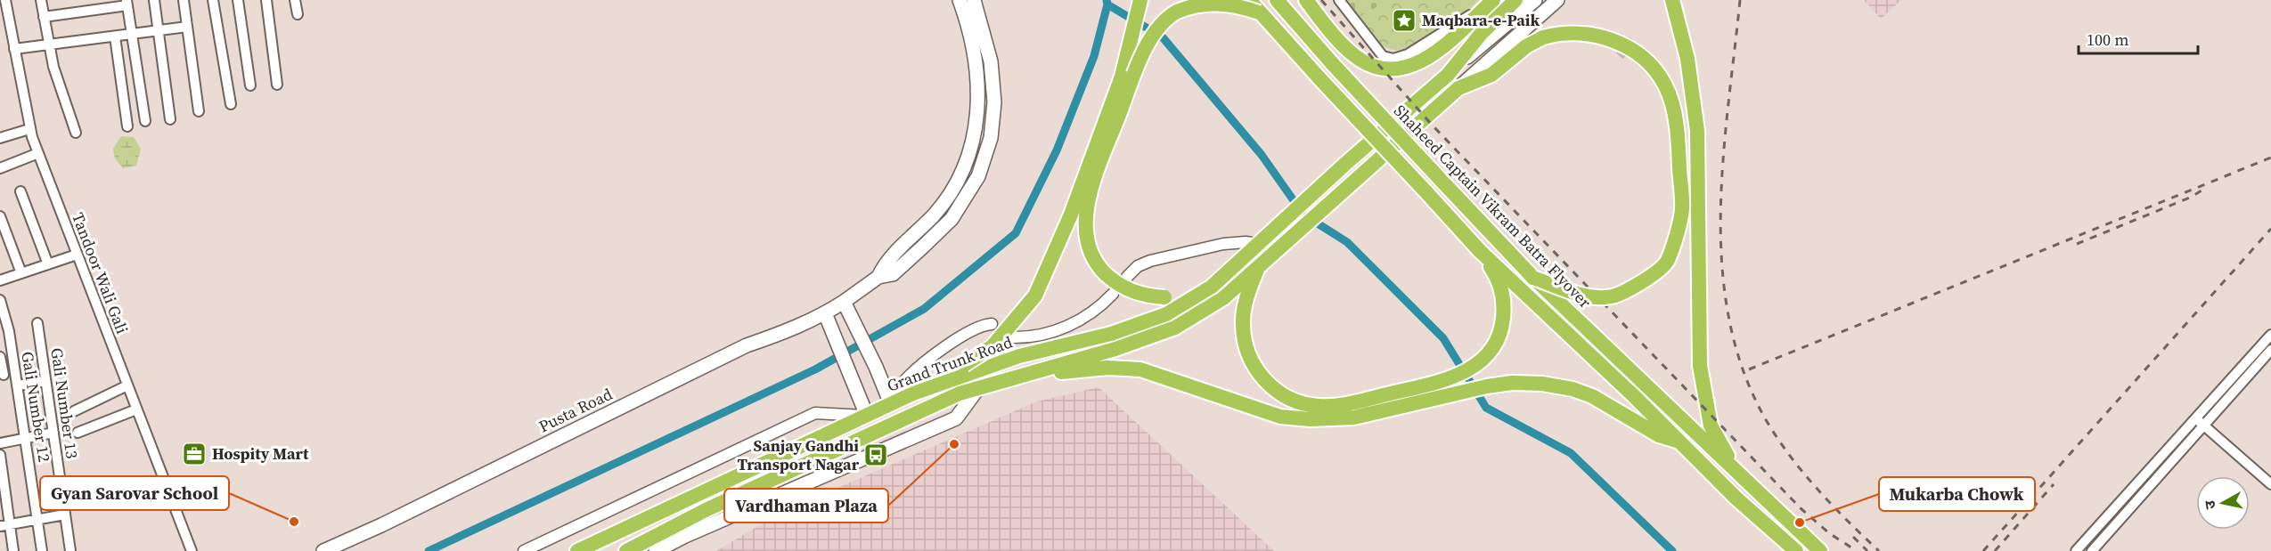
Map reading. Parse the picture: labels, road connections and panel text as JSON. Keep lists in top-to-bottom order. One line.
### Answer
{"streets":{"highway":["Shaheed Captain Vikram Batra Flyover","Grand Trunk Road"],"main road":["Pusta Road"],"street":["Tandoor Wali Gali","Gali Number 13","Gali Number 12"]},"crossings":[["Shaheed Captain Vikram Batra Flyover","Grand Trunk Road"]],"places":{"place":["Maqbara-e-Paik"],"other":["Vardhaman Plaza","Gyan Sarovar School","Mukarba Chowk"],"office":["Hospity Mart"],"bus stop":["Sanjay Gandhi Transport Nagar"]},"scale_bar":"100 m","north":"left"}
